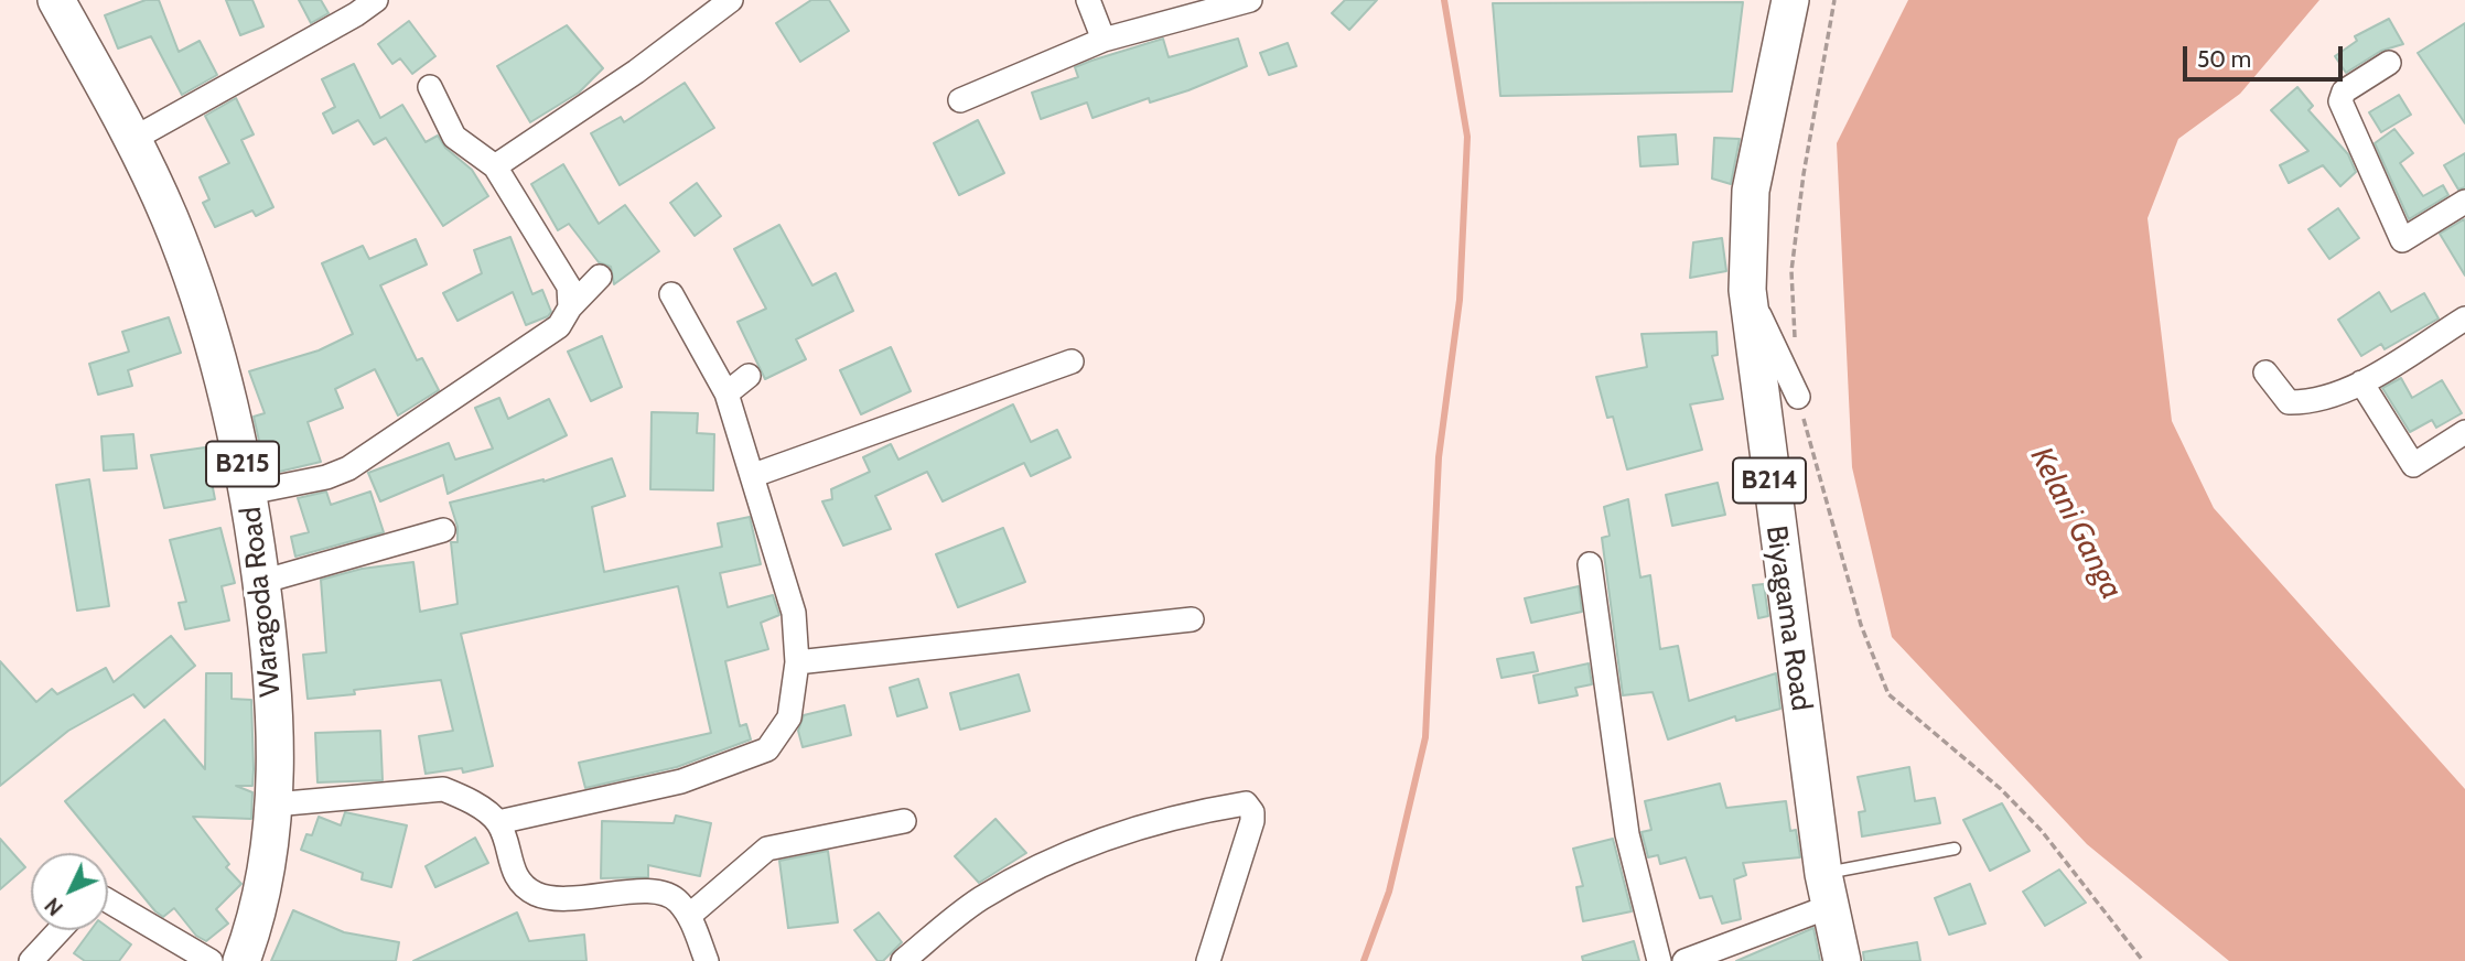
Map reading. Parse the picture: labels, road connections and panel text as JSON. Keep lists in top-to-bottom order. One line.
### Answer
{"streets":{"main road":["B215","B214","Waragoda Road","Biyagama Road"]},"water":["Kelani Ganga"],"scale_bar":"50 m","north":"bottom left"}
